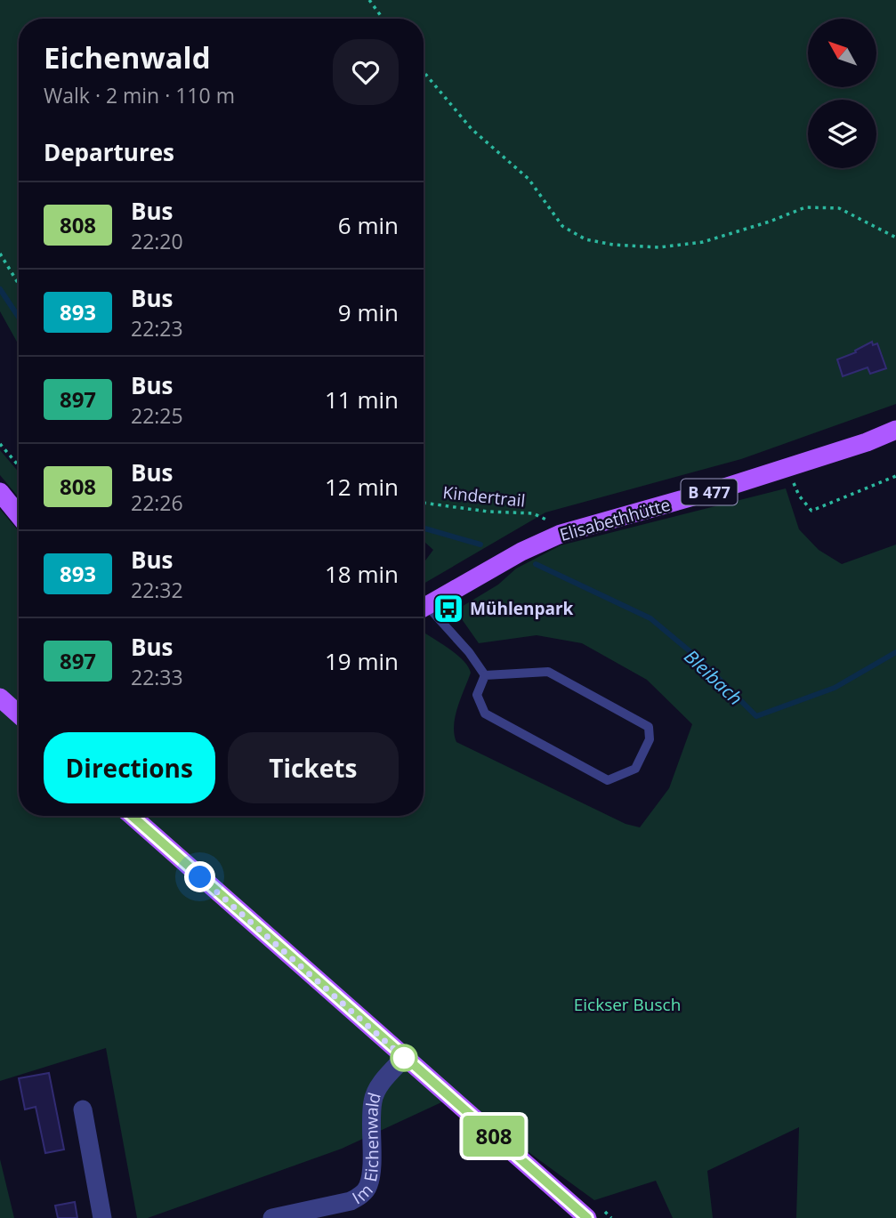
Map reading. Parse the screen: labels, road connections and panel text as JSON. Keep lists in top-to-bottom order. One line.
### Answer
{"streets":{"main road":["B 477","Elisabethhütte"],"street":["Im Eichenwald"],"path":["Kindertrail"]},"water":["Bleibach"],"parks":["Eickser Busch"],"places":{"bus stop":["Mühlenpark"]},"lines":["bus line 808"],"north":"top left","page":{"on_map":"808","heading":[["Eichenwald","Walk · 2 min · 110 m"],"Departures"],"list":[{"mark":"808","name":"Bus","note":"22:20","value":"6 min"},{"mark":"893","name":"Bus","note":"22:23","value":"9 min"},{"mark":"897","name":"Bus","note":"22:25","value":"11 min"},{"mark":"808","name":"Bus","note":"22:26","value":"12 min"},{"mark":"893","name":"Bus","note":"22:32","value":"18 min"},{"mark":"897","name":"Bus","note":"22:33","value":"19 min"}],"buttons":["Directions","Tickets"]}}
